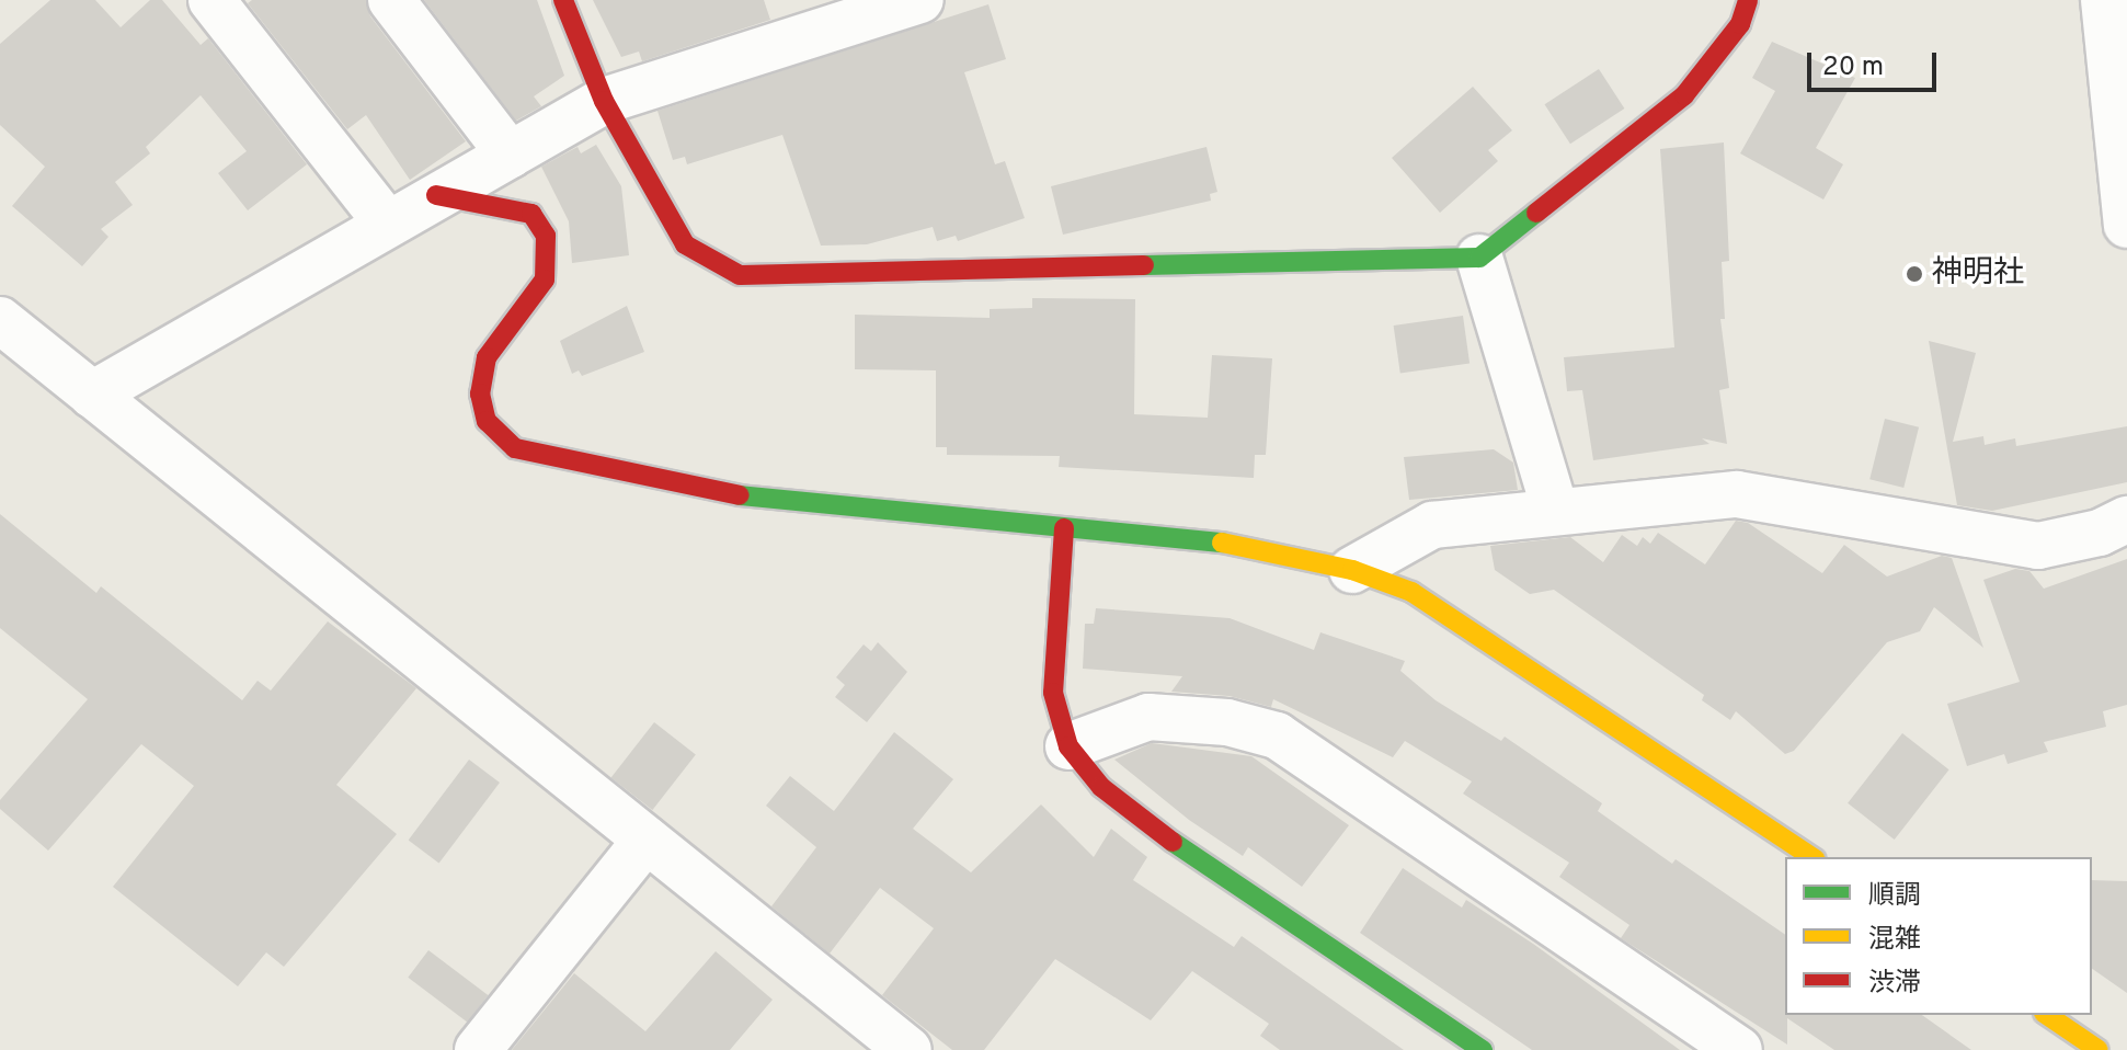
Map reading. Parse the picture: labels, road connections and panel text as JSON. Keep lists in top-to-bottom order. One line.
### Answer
{"places":["神明社"],"legend":["順調","混雑","渋滞"],"scale_bar":"20 m"}
